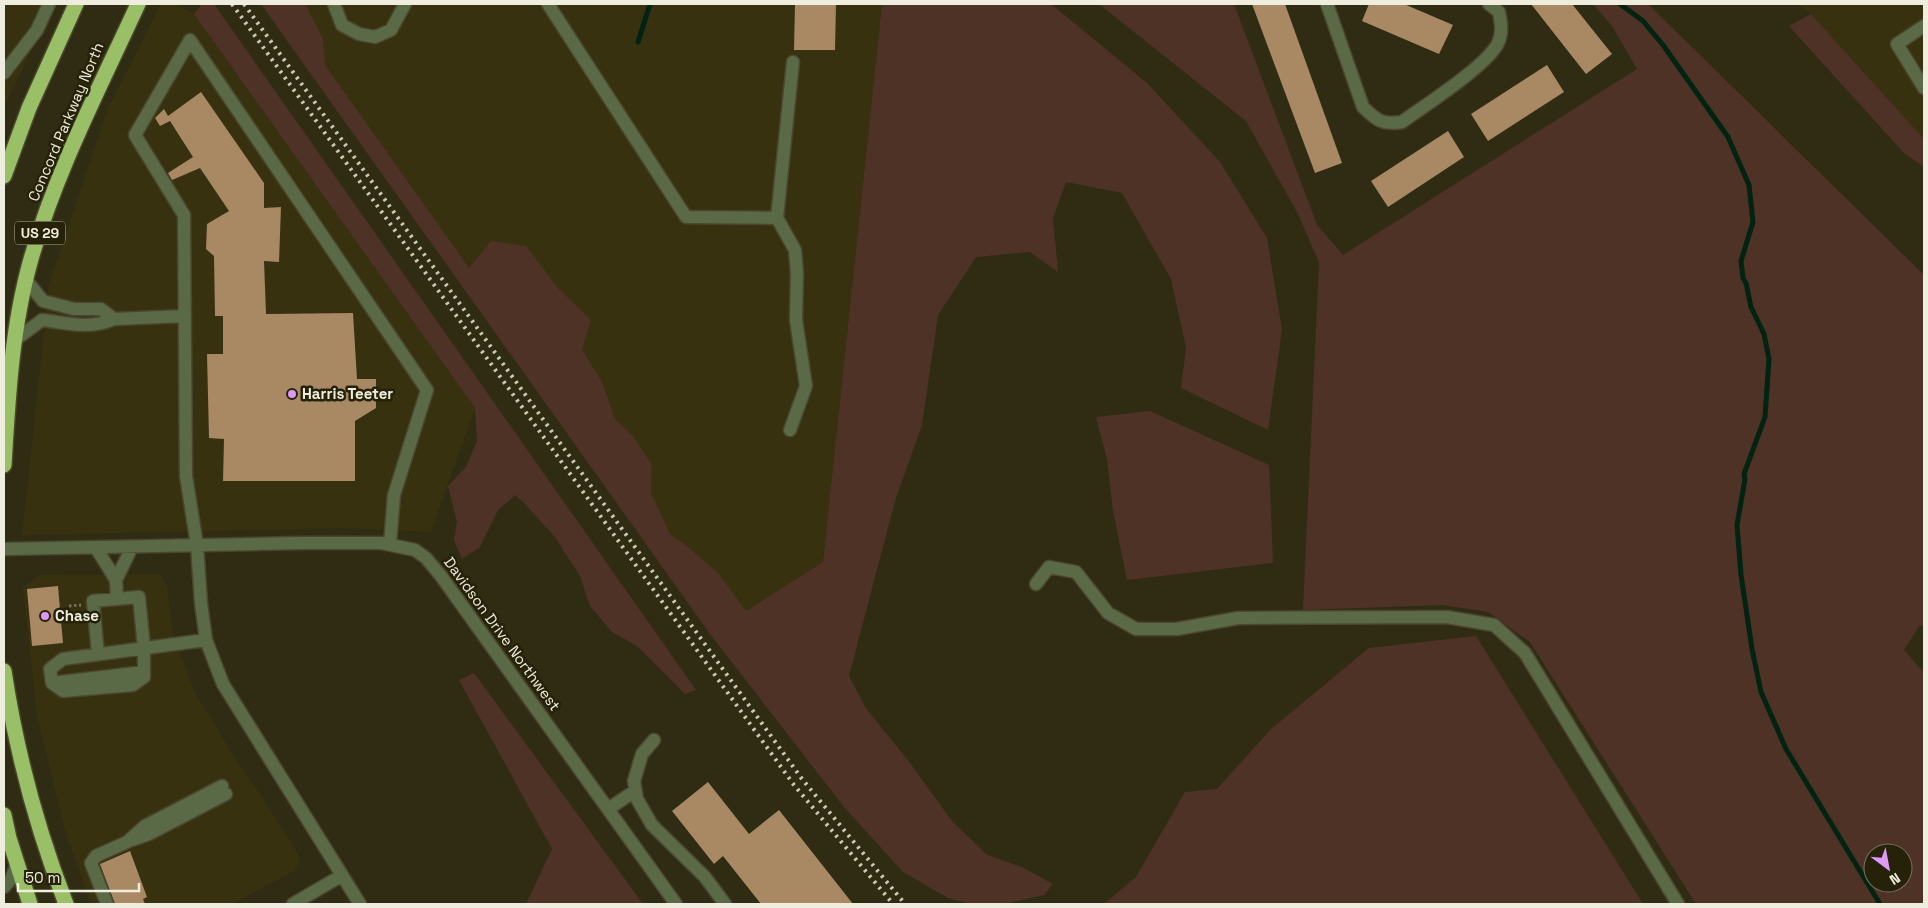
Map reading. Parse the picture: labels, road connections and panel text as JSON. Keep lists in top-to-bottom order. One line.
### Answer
{"streets":{"highway":["Concord Parkway North","US 29"],"street":["Davidson Drive Northwest"]},"places":["Harris Teeter","Chase"],"scale_bar":"50 m","north":"bottom right"}
